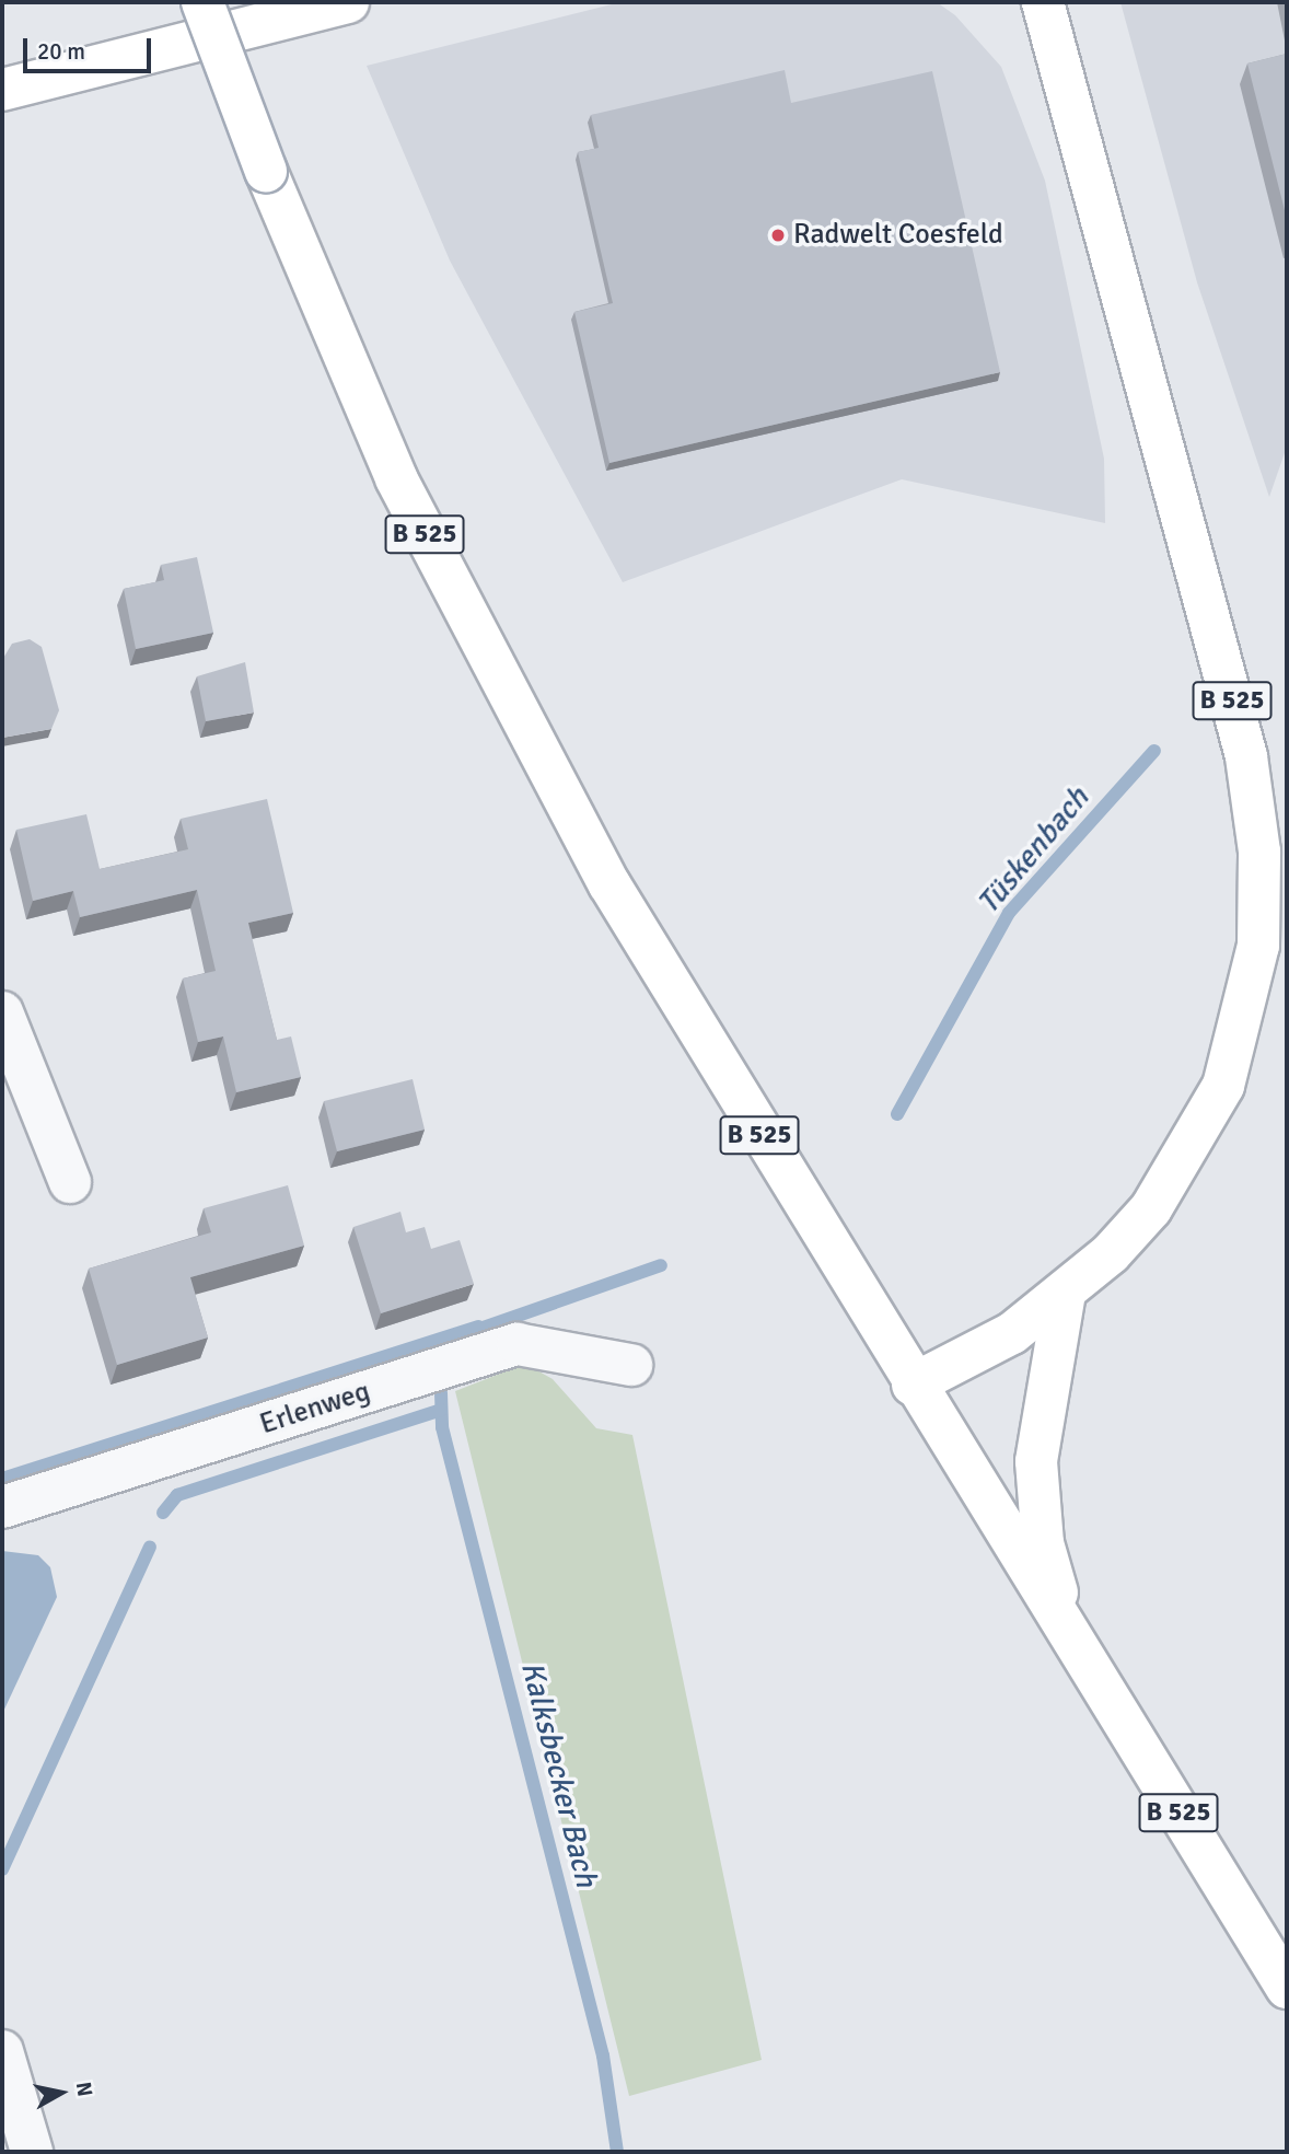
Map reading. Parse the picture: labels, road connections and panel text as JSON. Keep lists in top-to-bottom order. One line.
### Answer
{"streets":{"main road":["B 525"],"street":["Erlenweg"]},"water":["Tüskenbach","Kalksbecker Bach"],"places":["Radwelt Coesfeld"],"scale_bar":"20 m","north":"right"}
